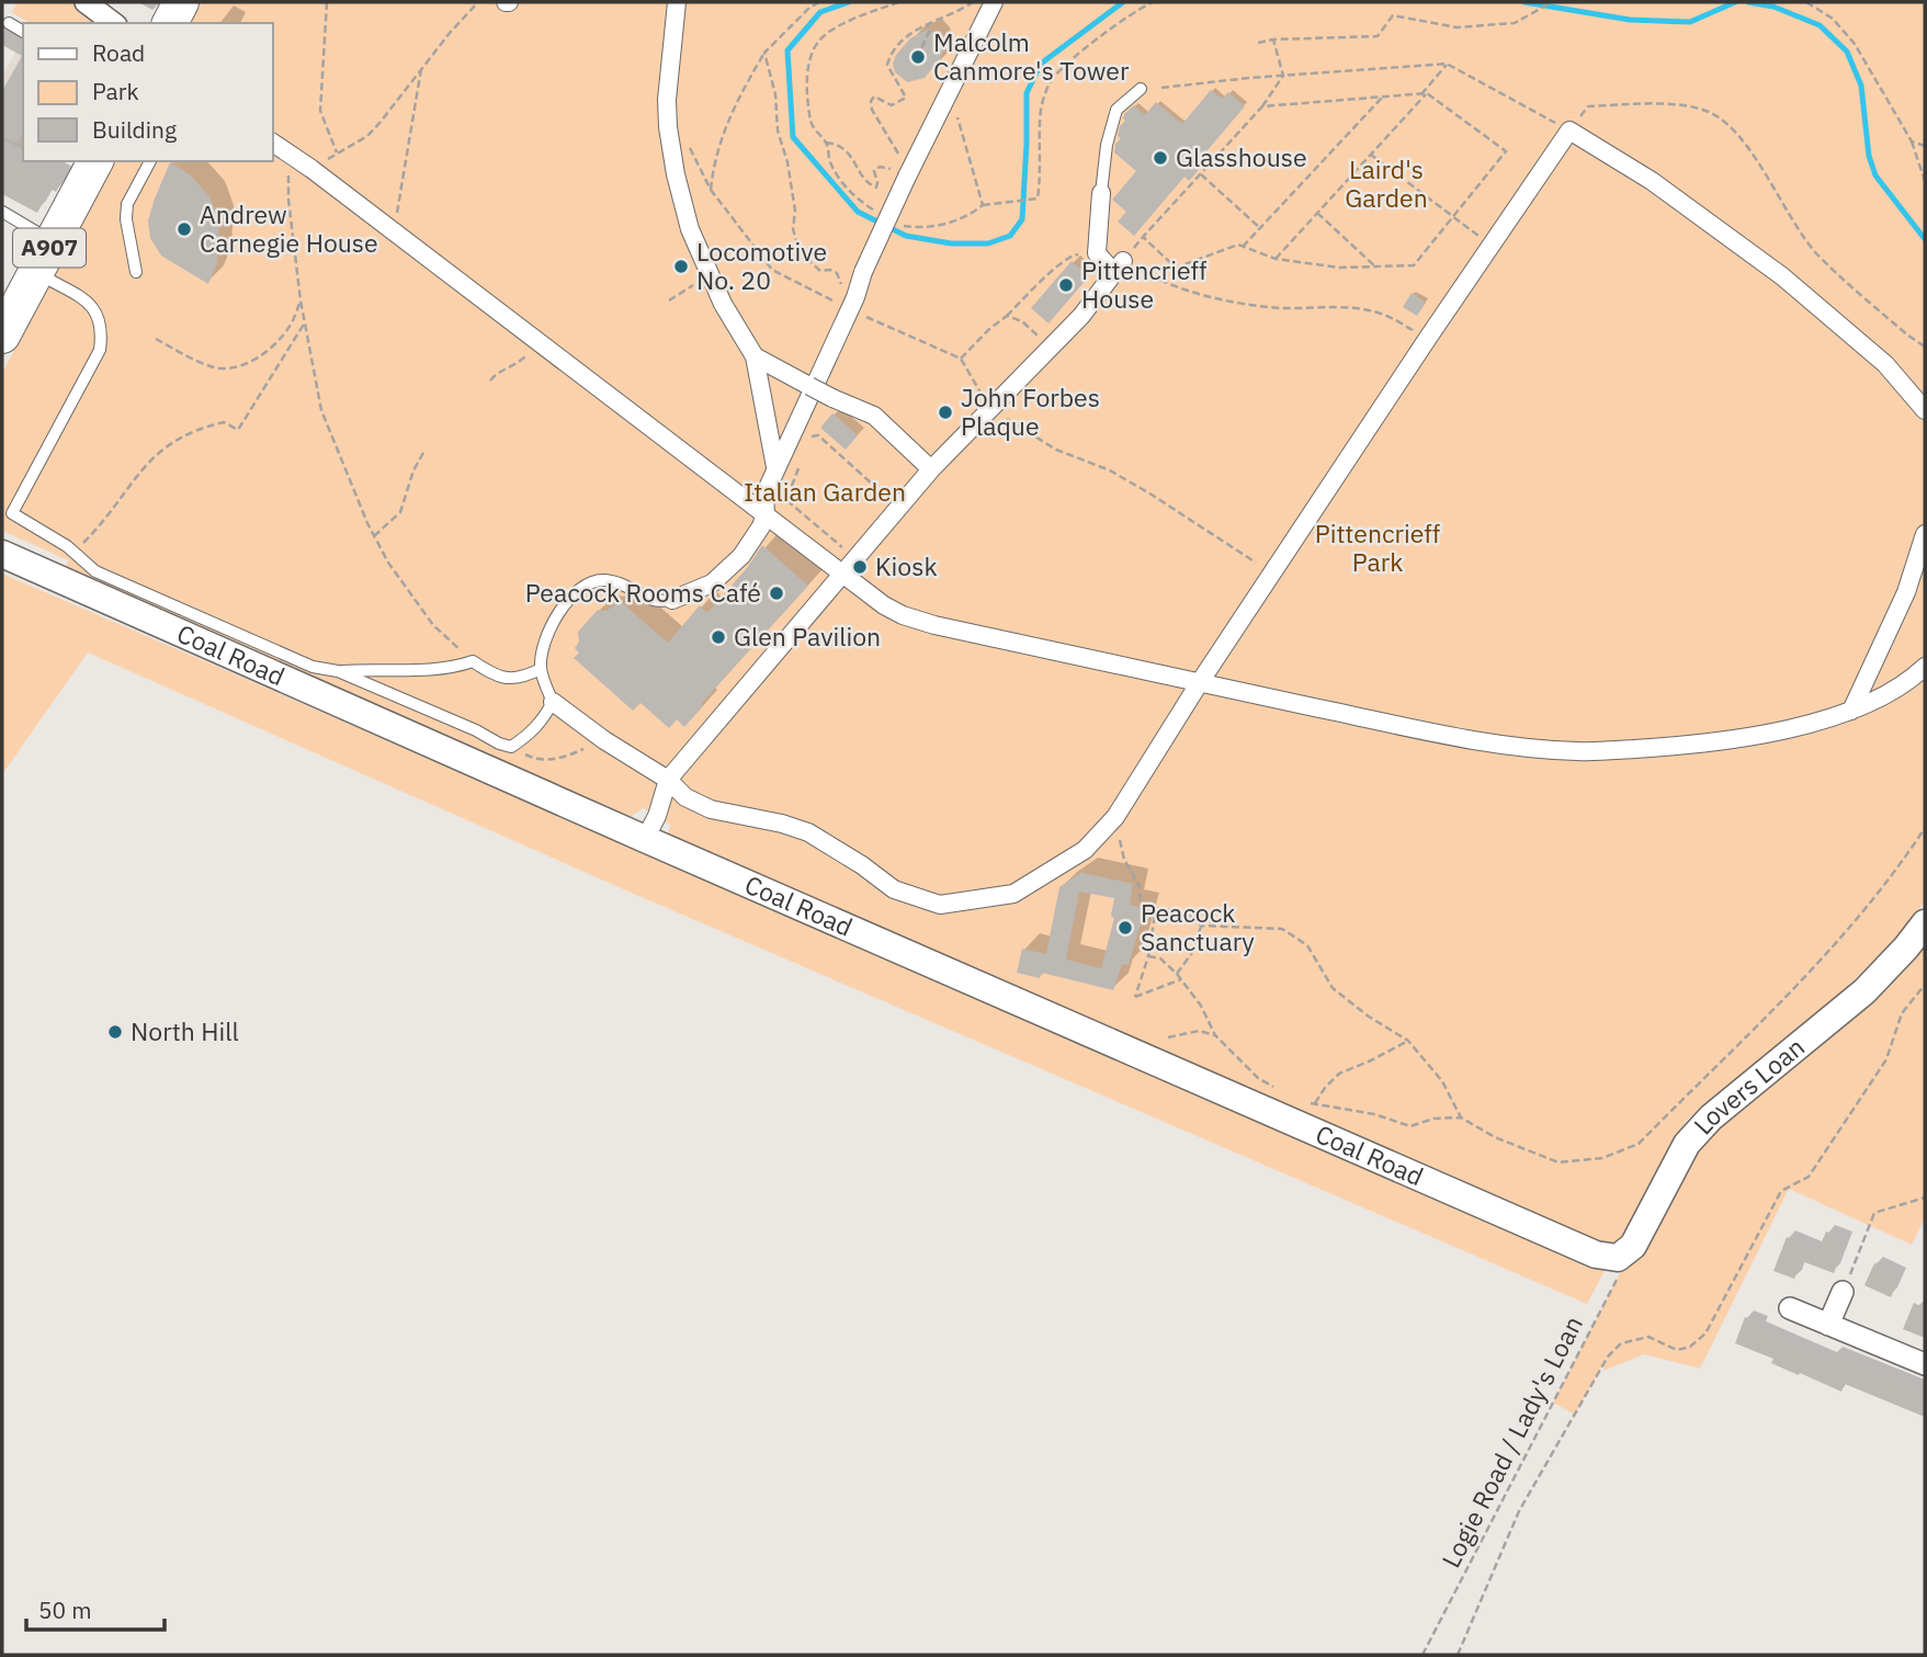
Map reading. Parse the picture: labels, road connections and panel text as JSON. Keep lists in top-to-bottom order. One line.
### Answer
{"streets":{"main road":["A907"],"street":["Coal Road","Lovers Loan"],"path":["Logie Road / Lady's Loan"]},"crossings":[["Coal Road","Lovers Loan"],["Coal Road","Logie Road / Lady's Loan"],["Lovers Loan","Logie Road / Lady's Loan"]],"parks":["Laird's Garden","Italian Garden","Pittencrieff Park"],"places":["Malcolm Canmore's Tower","Glasshouse","Andrew Carnegie House","Locomotive No. 20","Pittencrieff House","John Forbes Plaque","Kiosk","Peacock Rooms Café","Glen Pavilion","Peacock Sanctuary","North Hill"],"legend":["Road","Park","Building"],"scale_bar":"50 m"}
